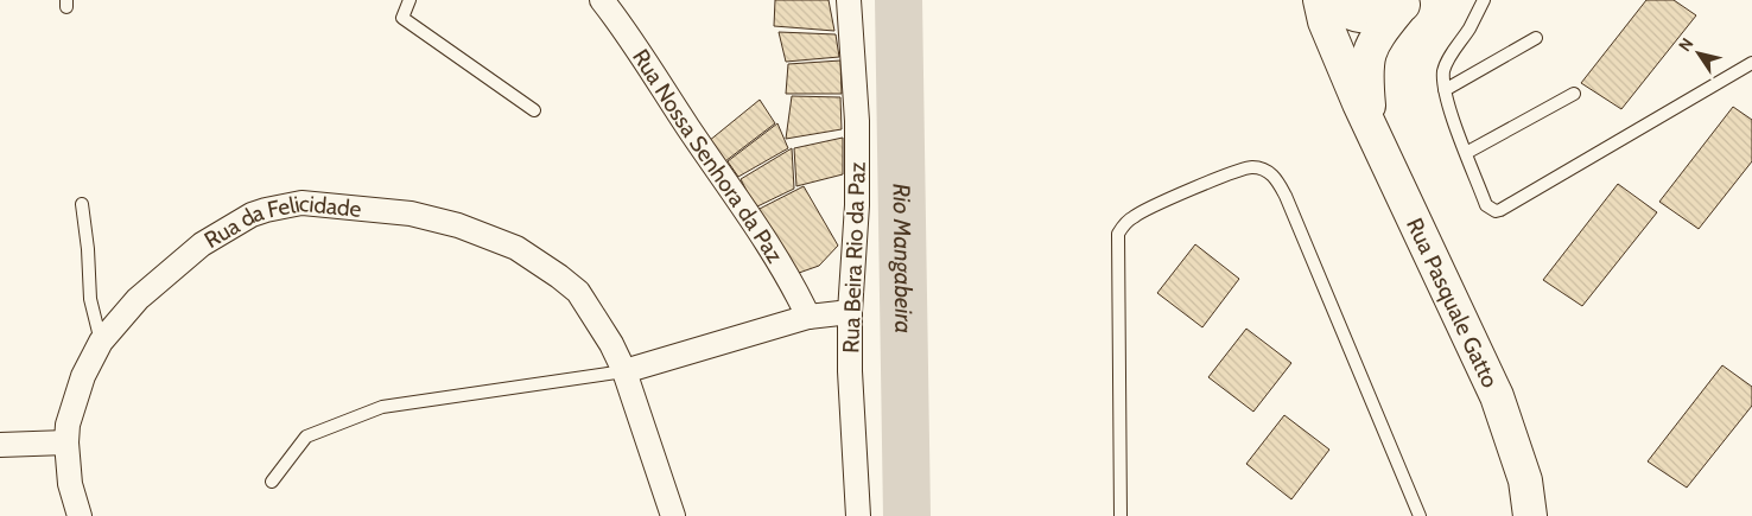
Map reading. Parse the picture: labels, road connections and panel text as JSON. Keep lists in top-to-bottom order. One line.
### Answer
{"streets":{"street":["Rua Nossa Senhora da Paz","Rua da Felicidade","Rua Beira Rio da Paz","Rua Pasquale Gatto"]},"water":["Rio Mangabeira"],"north":"top left"}
